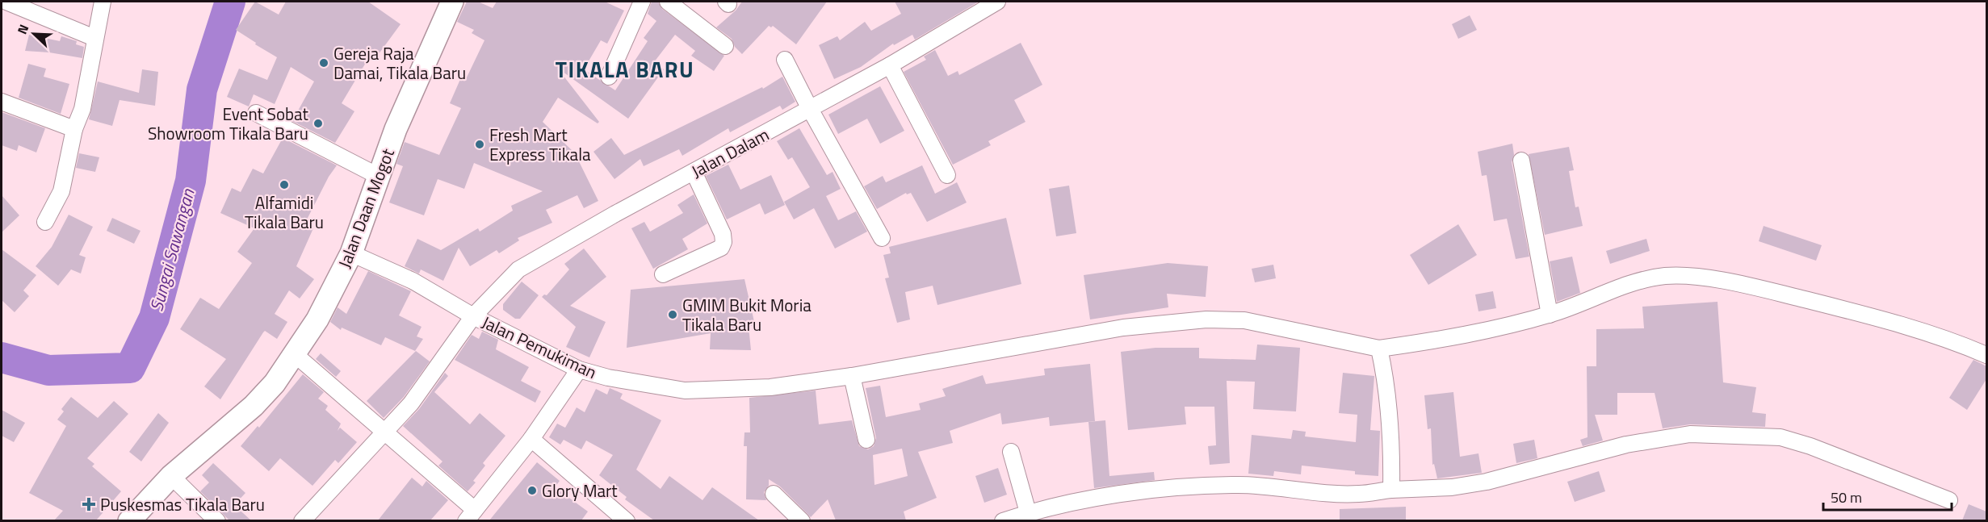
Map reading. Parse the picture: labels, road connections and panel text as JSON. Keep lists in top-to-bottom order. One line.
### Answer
{"streets":{"main road":["Jalan Daan Mogot"],"street":["Jalan Dalam","Jalan Pemukiman"]},"crossings":[["Jalan Dalam","Jalan Pemukiman"],["Jalan Daan Mogot","Jalan Pemukiman"]],"districts":["TIKALA BARU"],"water":["Sungai Sawangan"],"places":{"other":["Gereja Raja Damai, Tikala Baru","Event Sobat Showroom Tikala Baru","Fresh Mart Express Tikala","Alfamidi Tikala Baru","GMIM Bukit Moria Tikala Baru","Glory Mart"],"health":["Puskesmas Tikala Baru"]},"scale_bar":"50 m","north":"top left"}
